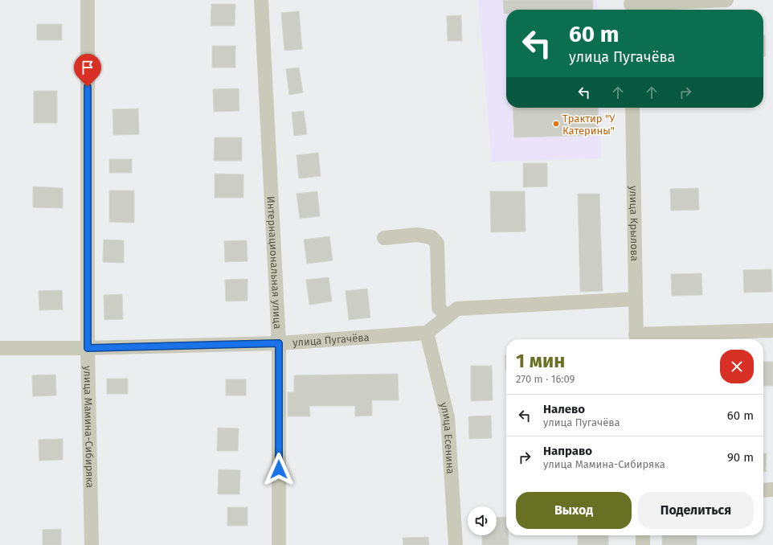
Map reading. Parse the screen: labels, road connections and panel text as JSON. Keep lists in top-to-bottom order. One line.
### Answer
{"streets":{"street":["улица Крылова","Интернациональная улица","улица Пугачёва","улица Мамина-Сибиряка","улица Есенина"]},"crossings":[["Интернациональная улица","улица Пугачёва"],["улица Пугачёва","улица Мамина-Сибиряка"],["улица Пугачёва","улица Есенина"]],"places":["Трактир \"У Катерины\""],"page":{"turn":["60 m","улица Пугачёва"],"heading":["1 мин","270 m · 16:09"],"list":[{"name":"Налево","note":"улица Пугачёва","value":"60 m"},{"name":"Направо","note":"улица Мамина-Сибиряка","value":"90 m"}],"buttons":["Выход","Поделиться"]}}
